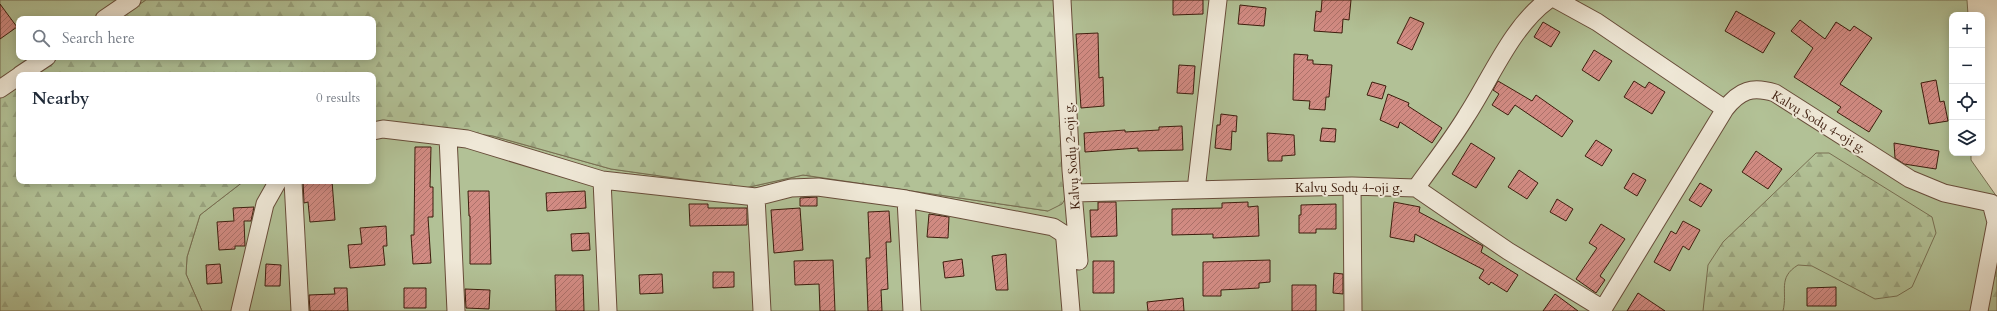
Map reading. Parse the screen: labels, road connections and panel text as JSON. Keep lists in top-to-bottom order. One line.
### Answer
{"streets":{"street":["Kalvų Sodų 4-oji g.","Kalvų Sodų 2-oji g."]},"crossings":[["Kalvų Sodų 4-oji g.","Kalvų Sodų 2-oji g."]],"page":{"map_buttons":["+","−"],"search":"Search here","heading":["Nearby","0 results"]}}
